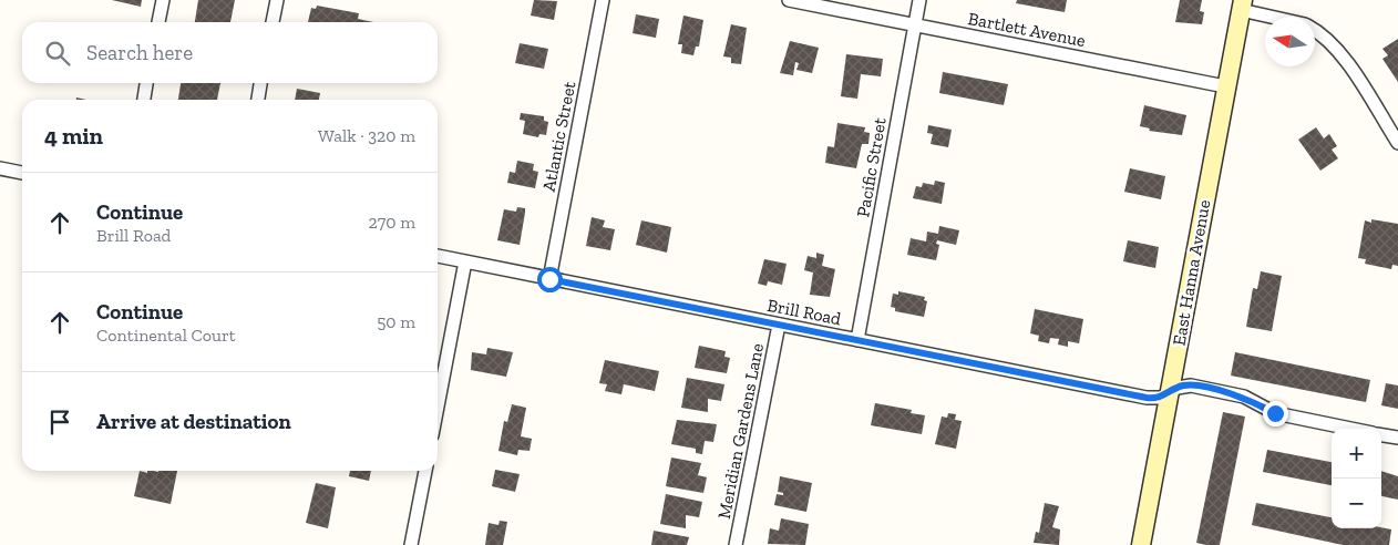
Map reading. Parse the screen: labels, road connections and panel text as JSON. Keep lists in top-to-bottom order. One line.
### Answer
{"streets":{"main road":["East Hanna Avenue"],"street":["Bartlett Avenue","Atlantic Street","Pacific Street","Brill Road","Meridian Gardens Lane"]},"crossings":[["Bartlett Avenue","Pacific Street"],["Bartlett Avenue","East Hanna Avenue"],["Atlantic Street","Brill Road"],["Pacific Street","Brill Road"],["East Hanna Avenue","Brill Road"],["Brill Road","Meridian Gardens Lane"]],"north":"left","page":{"search":"Search here","heading":["4 min","Walk · 320 m"],"list":[["Continue","Brill Road","270 m"],["Continue","Continental Court","50 m"],"Arrive at destination"],"map_buttons":["+","−"]}}
